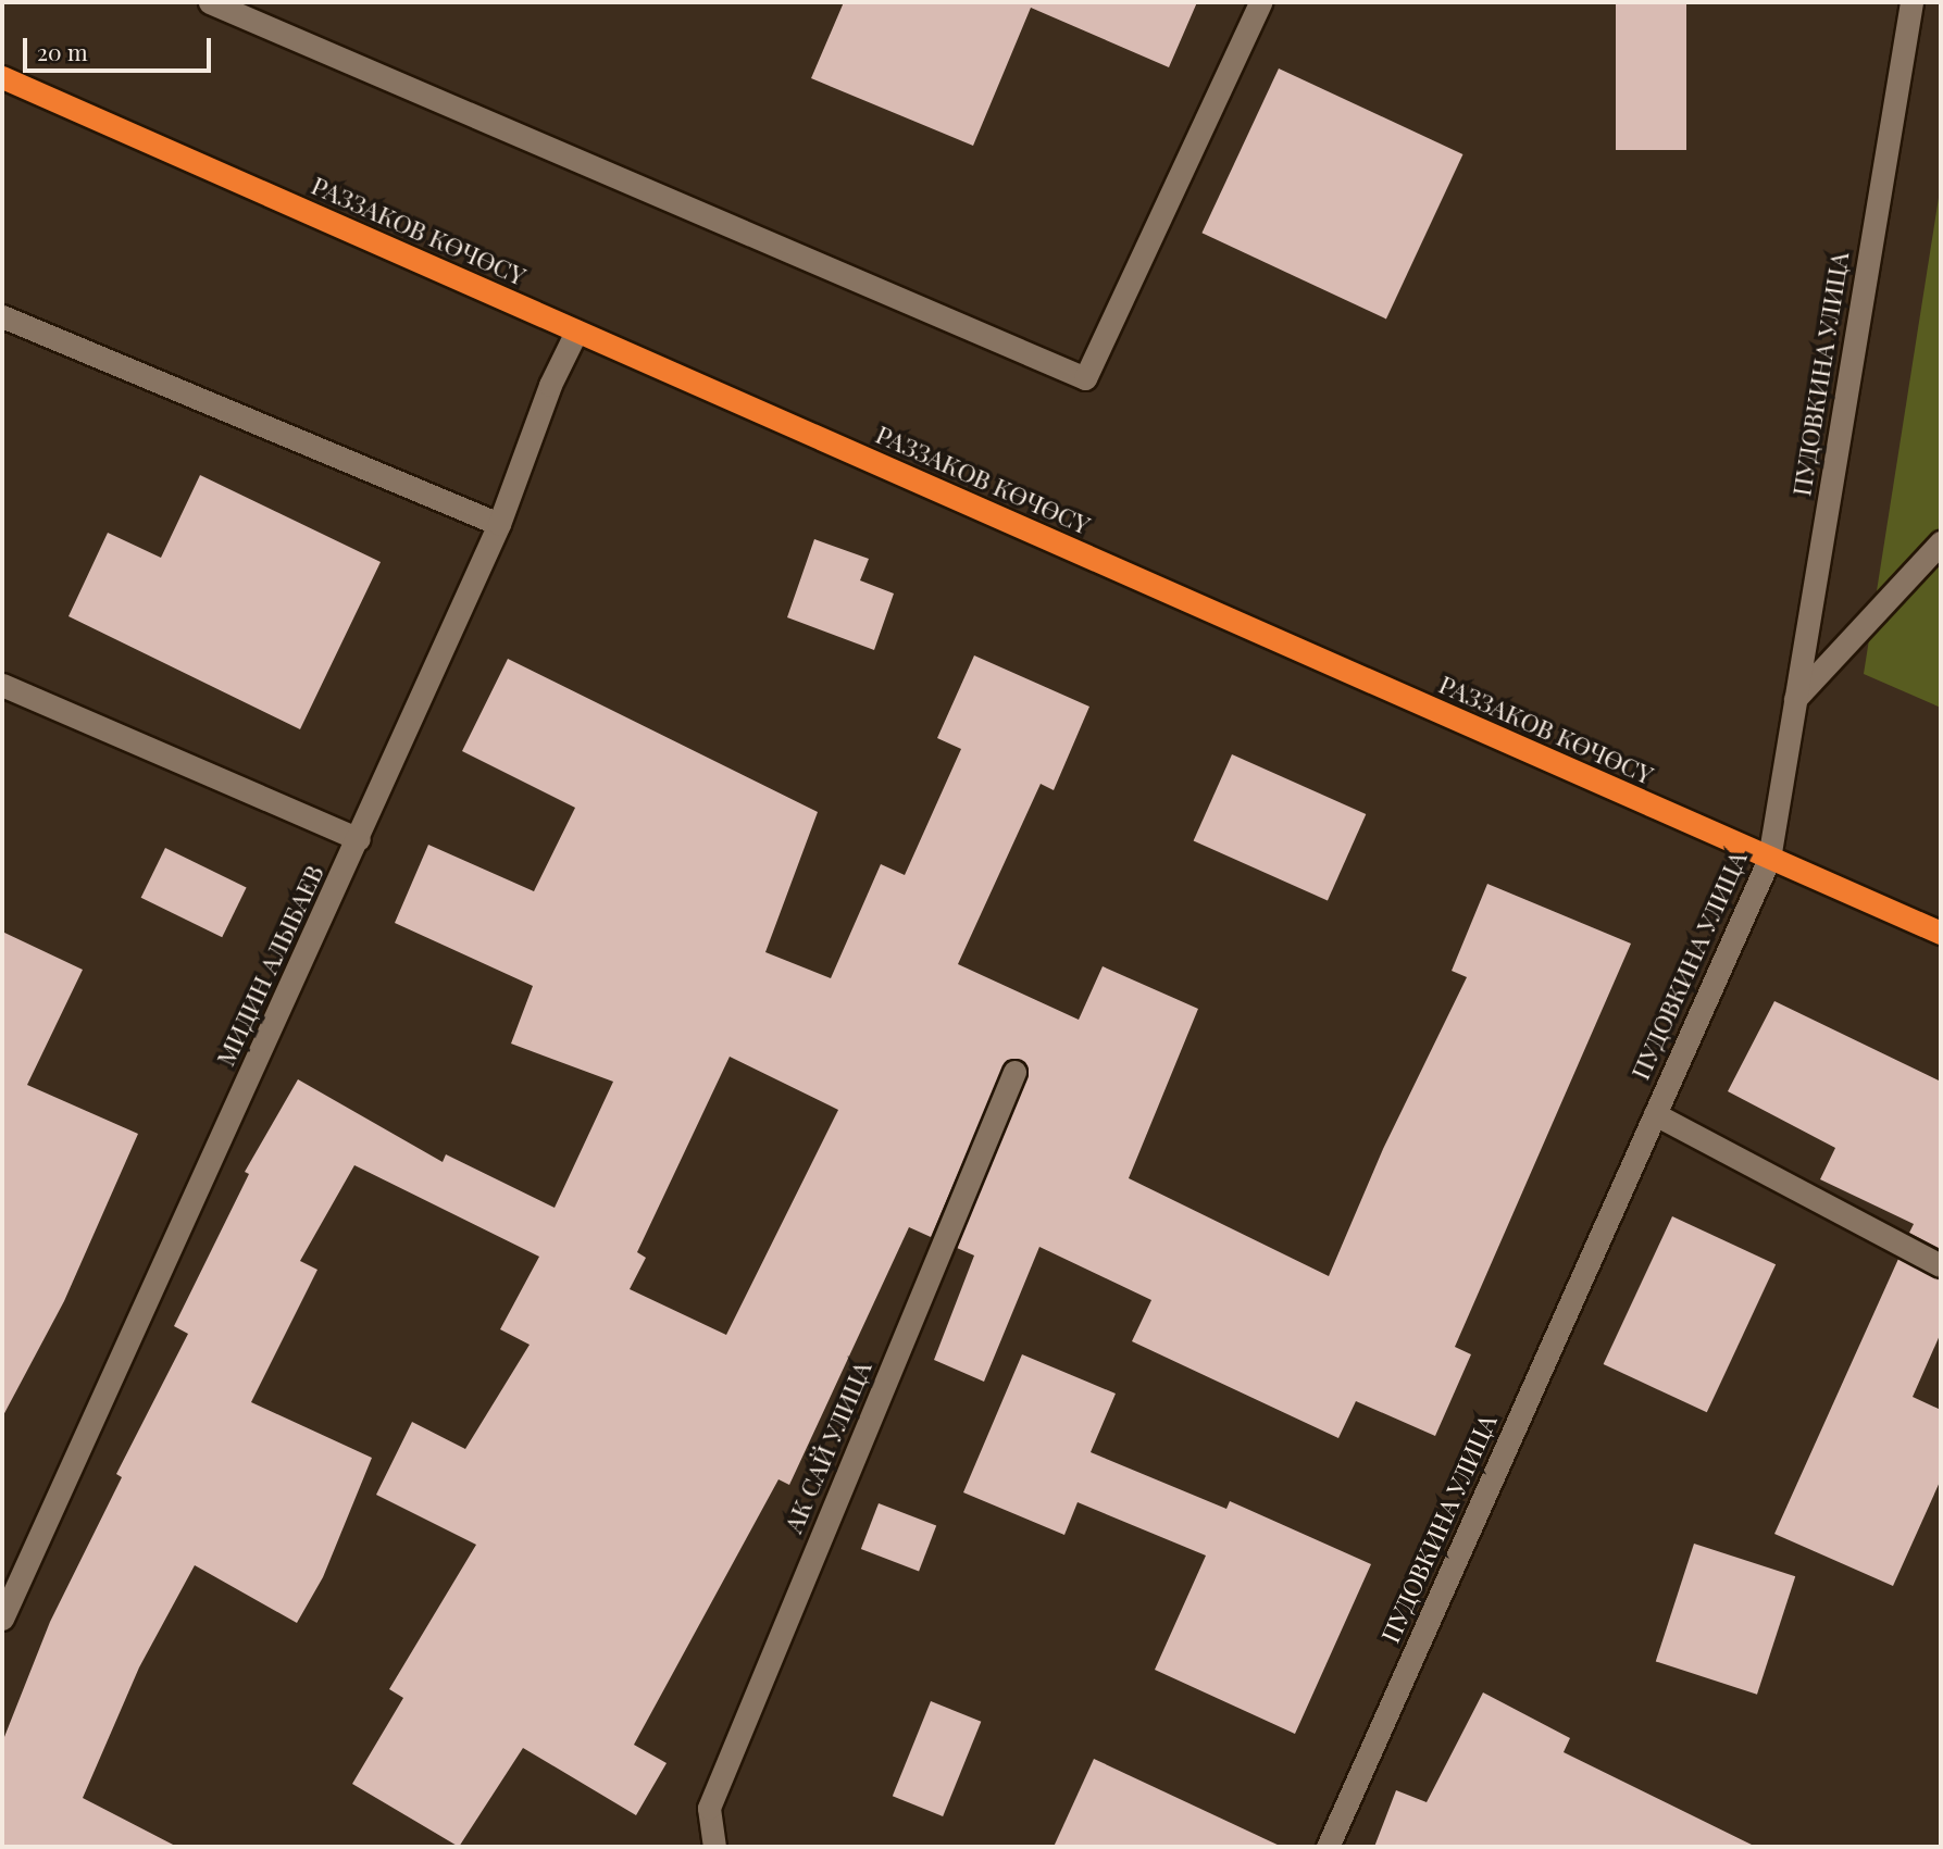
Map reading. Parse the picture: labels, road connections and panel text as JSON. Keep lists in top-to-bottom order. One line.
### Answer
{"streets":{"highway":["РАЗЗАКОВ КӨЧӨСҮ"],"street":["ПУДОВКИНА УЛИЦА","МИДИН АЛЫБАЕВ","АК САЙ УЛИЦА"]},"crossings":[["РАЗЗАКОВ КӨЧӨСҮ","ПУДОВКИНА УЛИЦА"],["РАЗЗАКОВ КӨЧӨСҮ","МИДИН АЛЫБАЕВ"]],"scale_bar":"20 m"}
